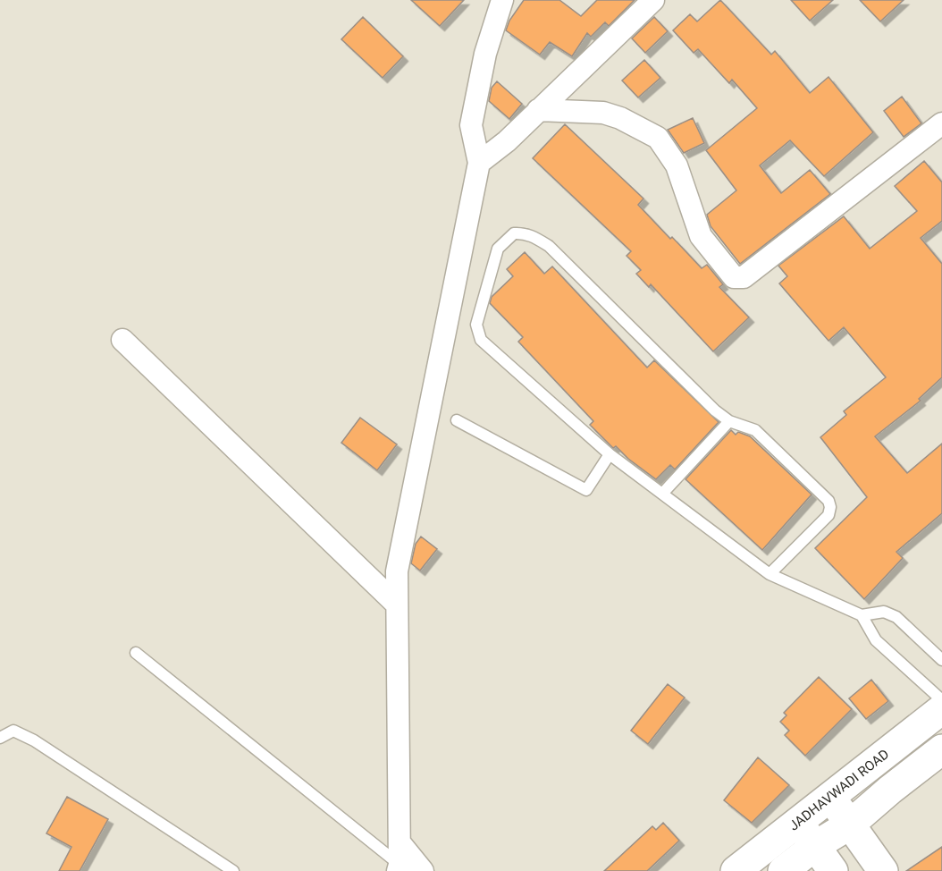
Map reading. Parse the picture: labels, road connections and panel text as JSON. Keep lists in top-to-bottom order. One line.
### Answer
{"streets":{"street":["JADHAVWADI ROAD"]}}
